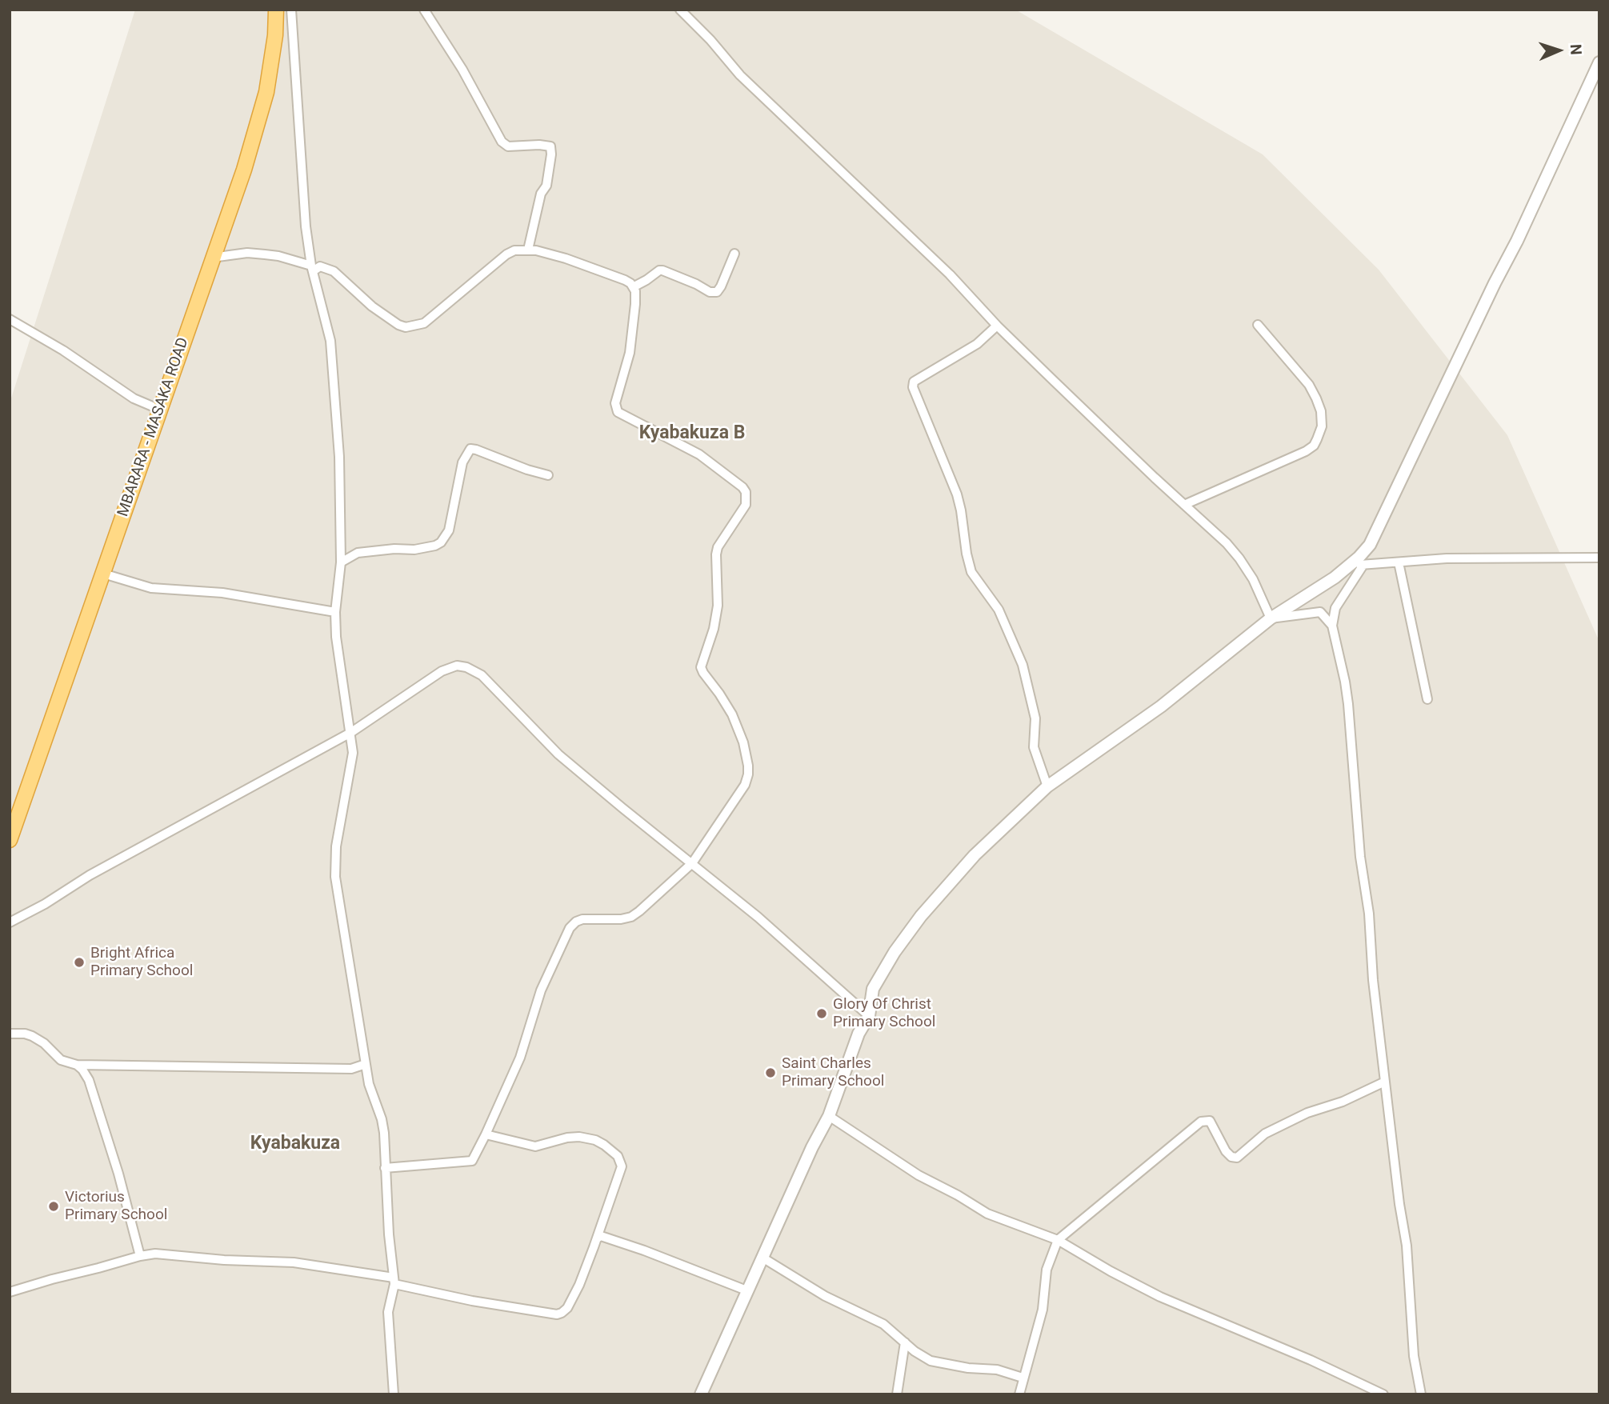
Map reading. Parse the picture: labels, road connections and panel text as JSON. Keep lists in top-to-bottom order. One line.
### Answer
{"streets":{"highway":["MBARARA - MASAKA ROAD"]},"districts":["Kyabakuza B","Kyabakuza"],"places":["Bright Africa Primary School","Glory Of Christ Primary School","Saint Charles Primary School","Victorius Primary School"],"north":"right"}
